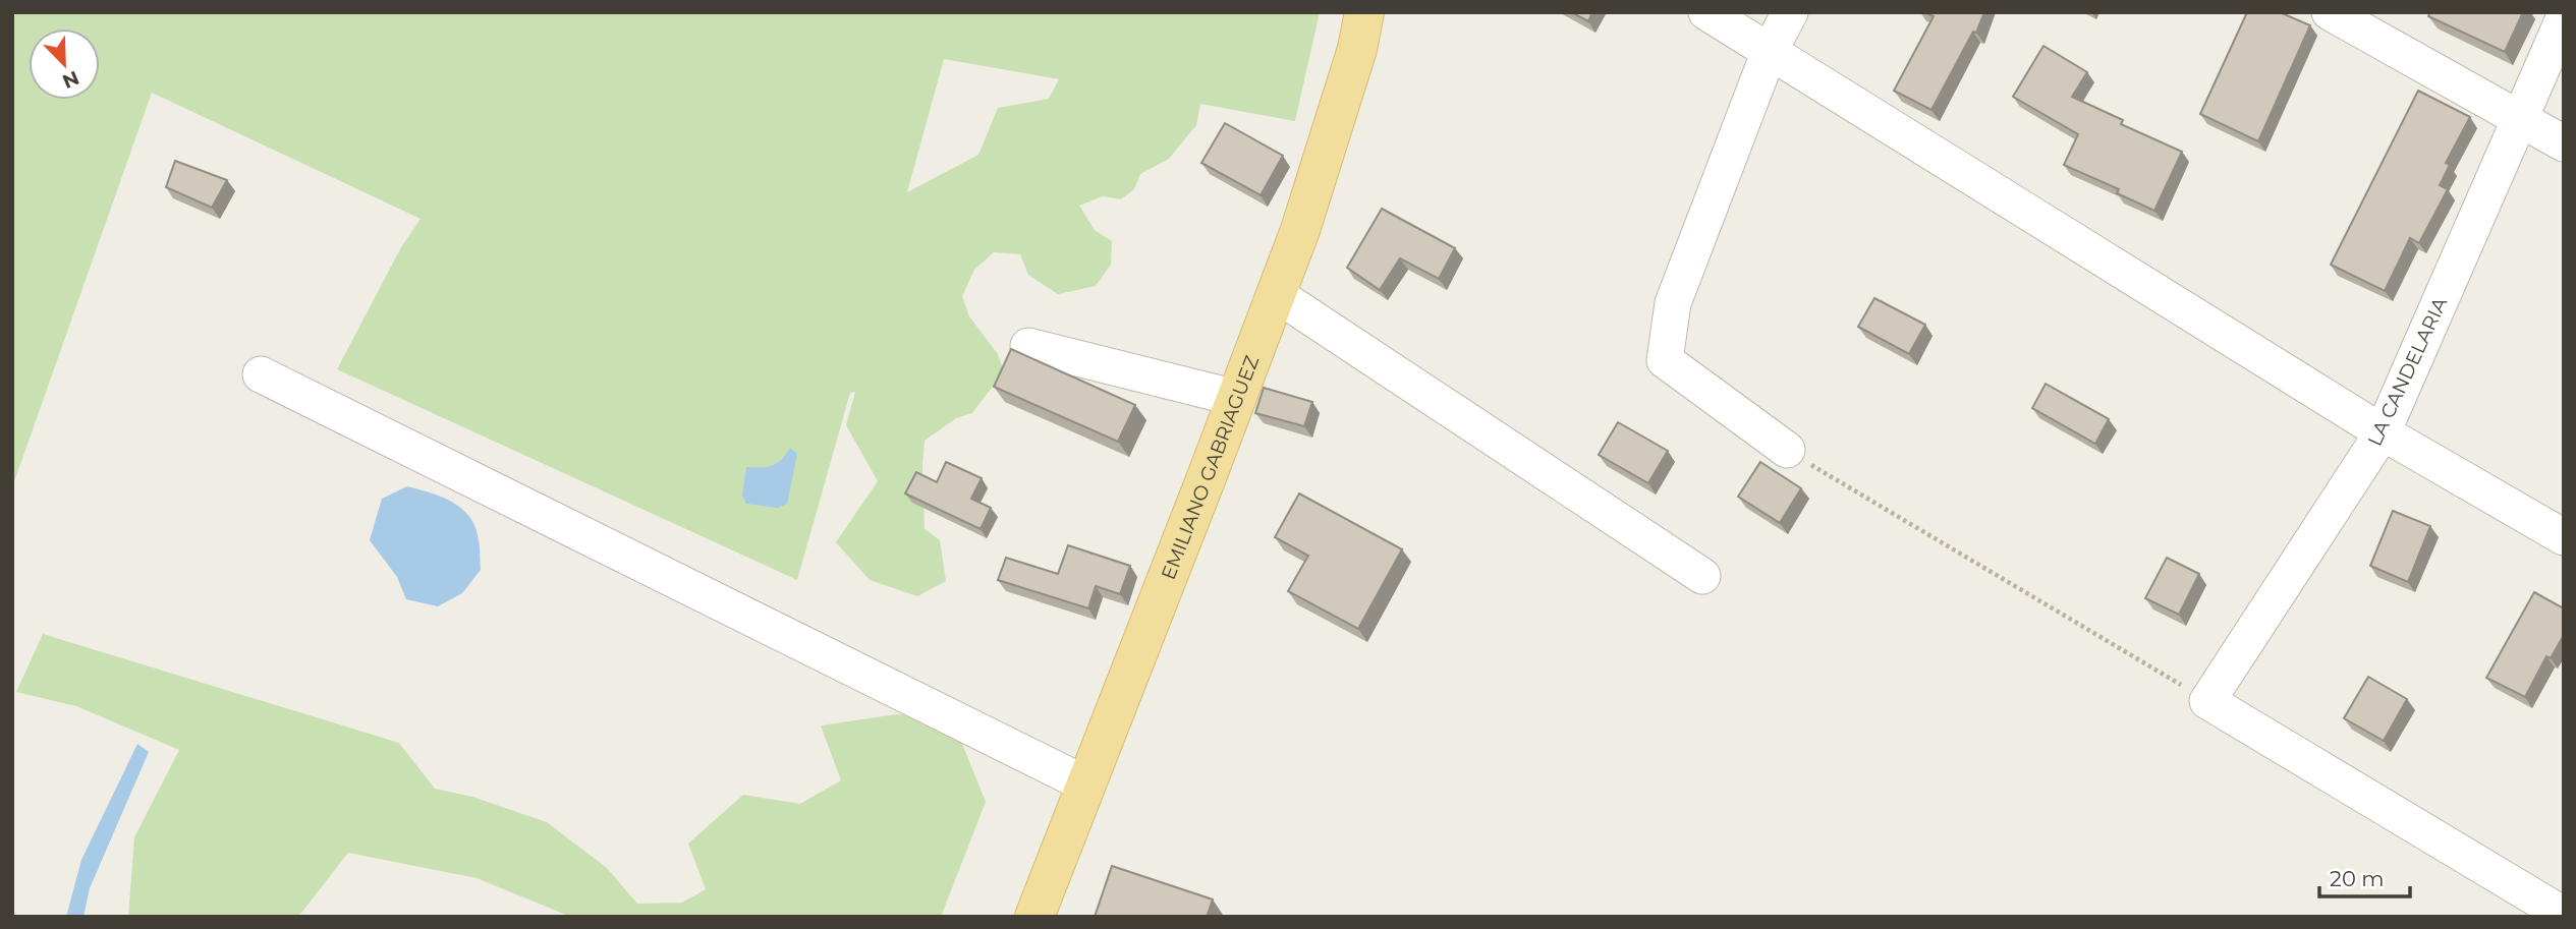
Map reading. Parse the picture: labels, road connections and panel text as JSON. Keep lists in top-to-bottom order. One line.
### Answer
{"streets":{"main road":["EMILIANO GABRIAGUEZ"],"street":["LA CANDELARIA"]},"scale_bar":"20 m","north":"bottom right"}
